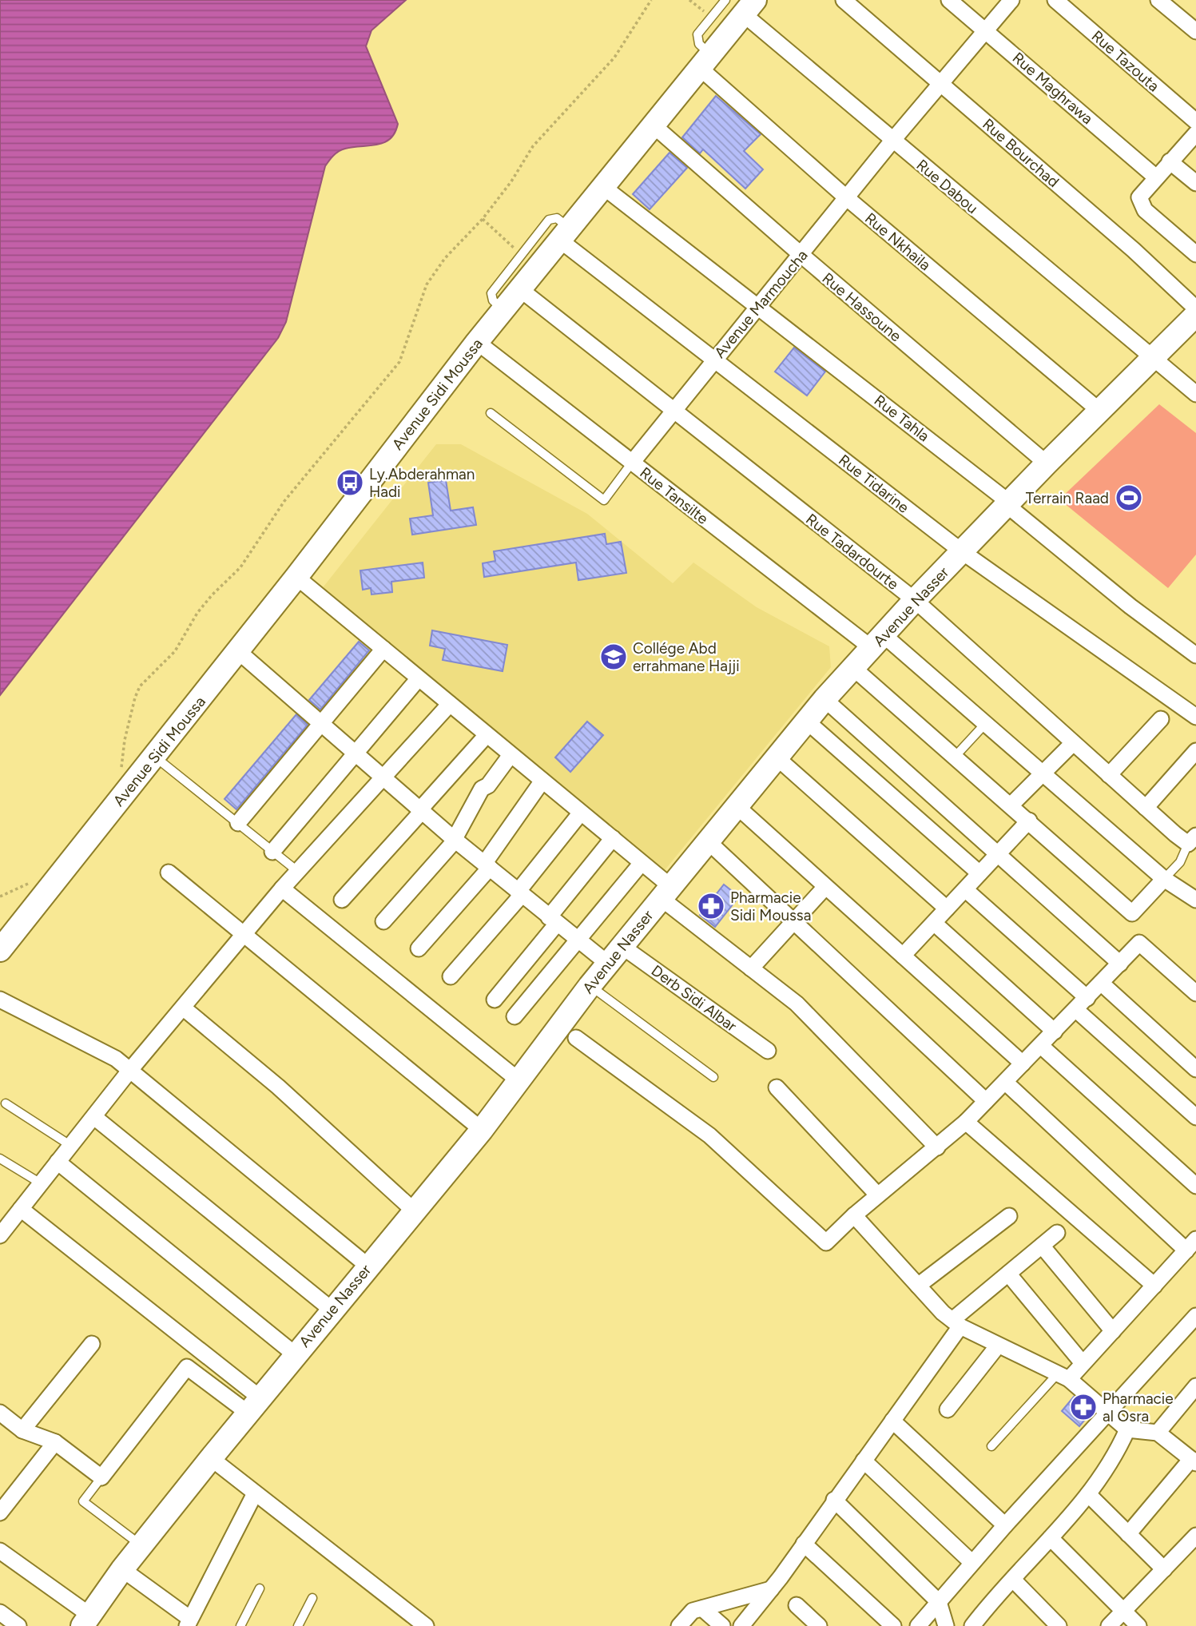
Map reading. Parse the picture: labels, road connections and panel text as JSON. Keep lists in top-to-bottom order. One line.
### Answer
{"streets":{"street":["Rue Tazouta","Rue Maghrawa","Rue Bourchad","Rue Dabou","Rue Nkhaila","Avenue Marmoucha","Rue Hassoune","Avenue Sidi Moussa","Rue Tahla","Rue Tidarine","Rue Tansilte","Rue Tadardourte","Avenue Nasser","Derb Sidi Albar"]},"crossings":[["Rue Maghrawa","Avenue Marmoucha"],["Rue Bourchad","Avenue Marmoucha"],["Rue Dabou","Avenue Marmoucha"],["Rue Dabou","Avenue Sidi Moussa"],["Rue Dabou","Avenue Nasser"],["Rue Nkhaila","Avenue Marmoucha"],["Rue Nkhaila","Avenue Sidi Moussa"],["Rue Nkhaila","Avenue Nasser"],["Avenue Marmoucha","Rue Hassoune"],["Avenue Marmoucha","Rue Tahla"],["Avenue Marmoucha","Rue Tidarine"],["Avenue Marmoucha","Rue Tansilte"],["Avenue Marmoucha","Rue Tadardourte"],["Rue Hassoune","Avenue Sidi Moussa"],["Rue Hassoune","Avenue Nasser"],["Avenue Sidi Moussa","Rue Tahla"],["Avenue Sidi Moussa","Rue Tidarine"],["Avenue Sidi Moussa","Rue Tansilte"],["Avenue Sidi Moussa","Rue Tadardourte"],["Avenue Sidi Moussa","Derb Sidi Albar"],["Rue Tahla","Avenue Nasser"],["Rue Tidarine","Avenue Nasser"],["Rue Tansilte","Avenue Nasser"],["Rue Tadardourte","Avenue Nasser"],["Avenue Nasser","Derb Sidi Albar"]],"places":{"bus stop":["Ly.Abderahman Hadi"],"sports":["Terrain Raad"],"school or university":["Collége Abd errahmane Hajji"],"pharmacy":["Pharmacie Sidi Moussa","Pharmacie al Osra"]}}
